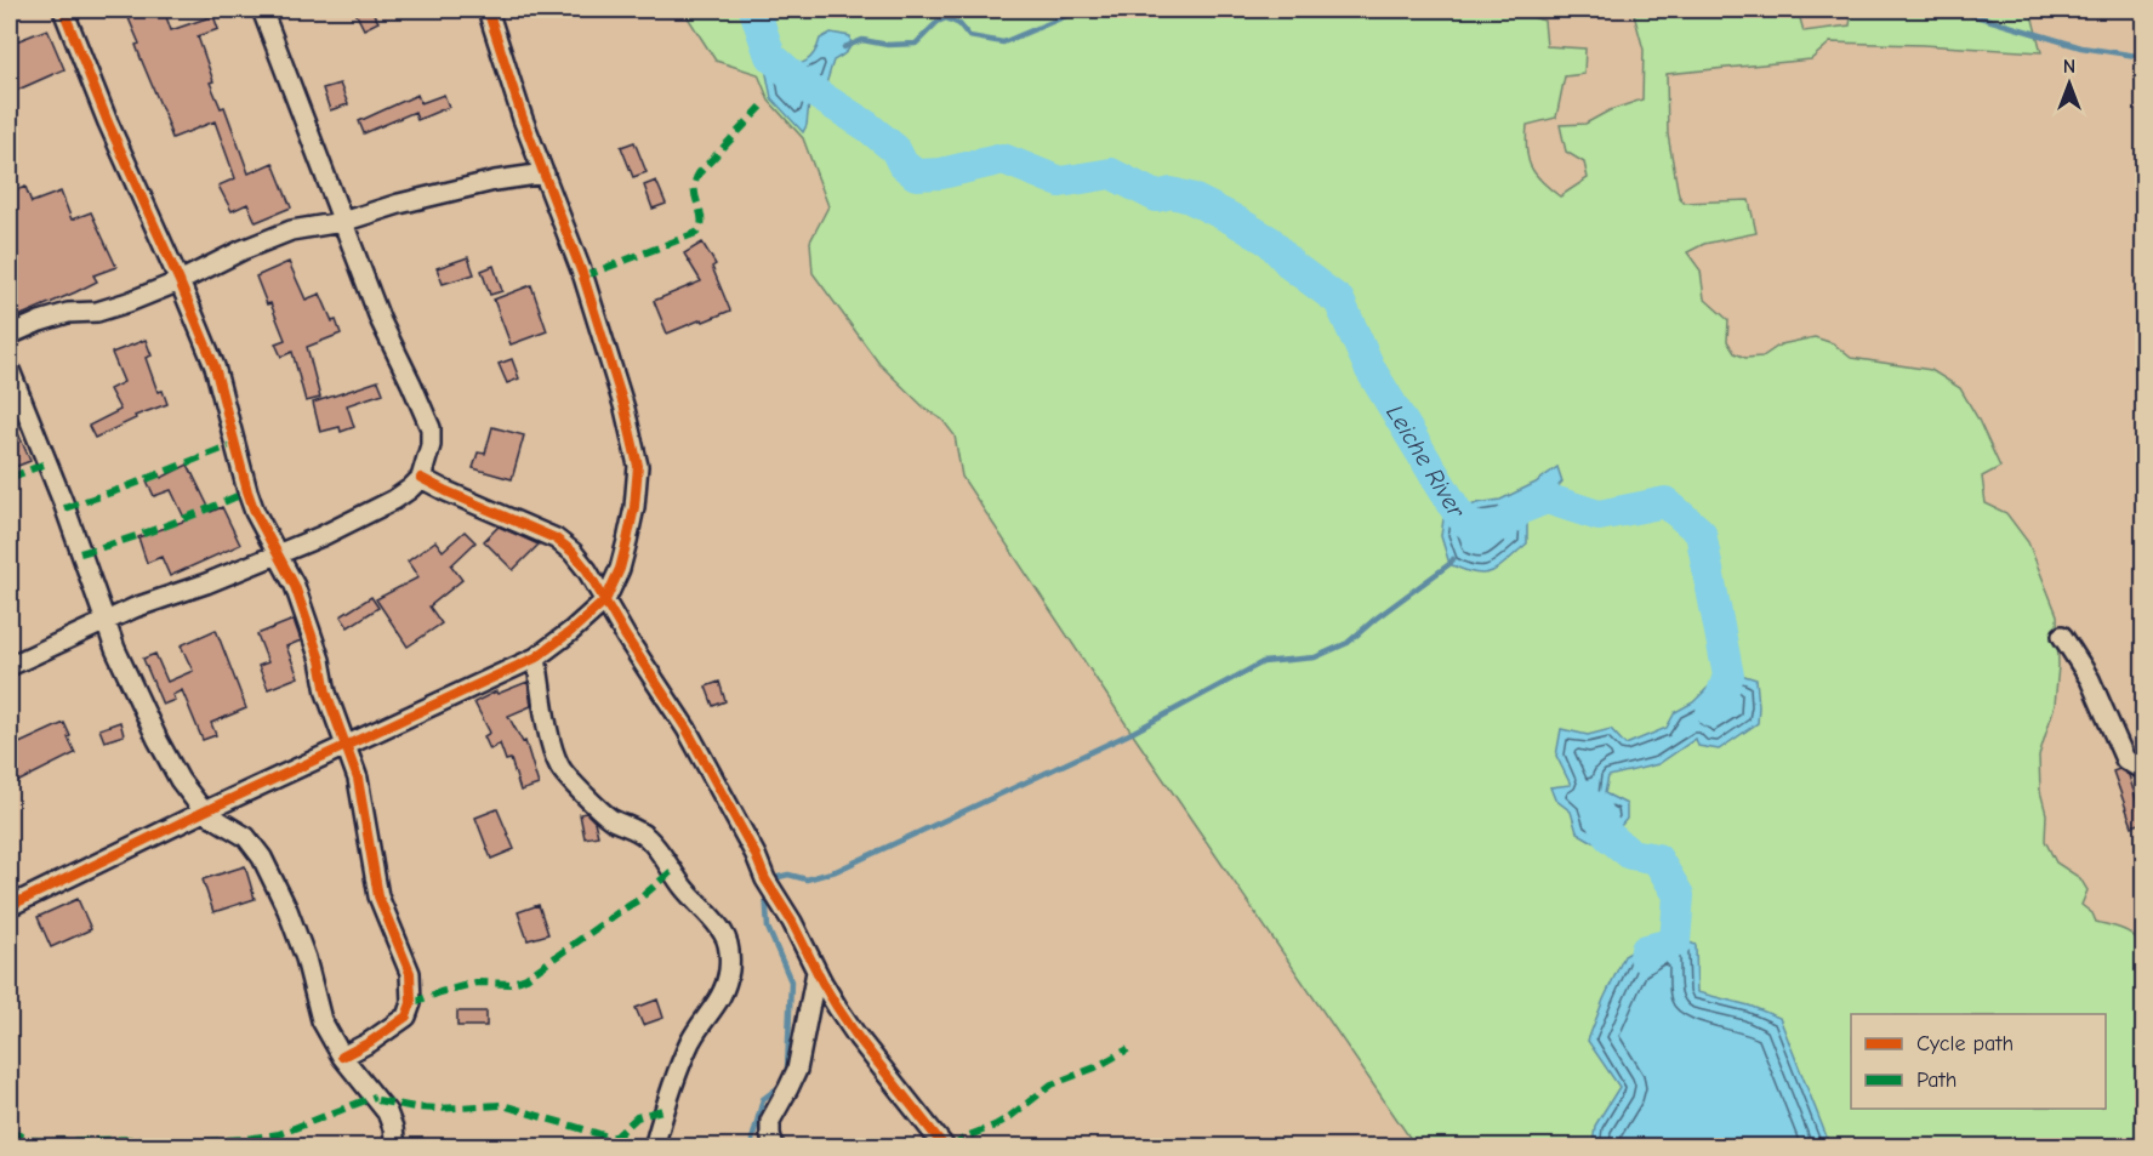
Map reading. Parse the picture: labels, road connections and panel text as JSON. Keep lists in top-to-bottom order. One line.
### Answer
{"water":["Leiche River"],"legend":["Cycle path","Path"],"north":"top"}
